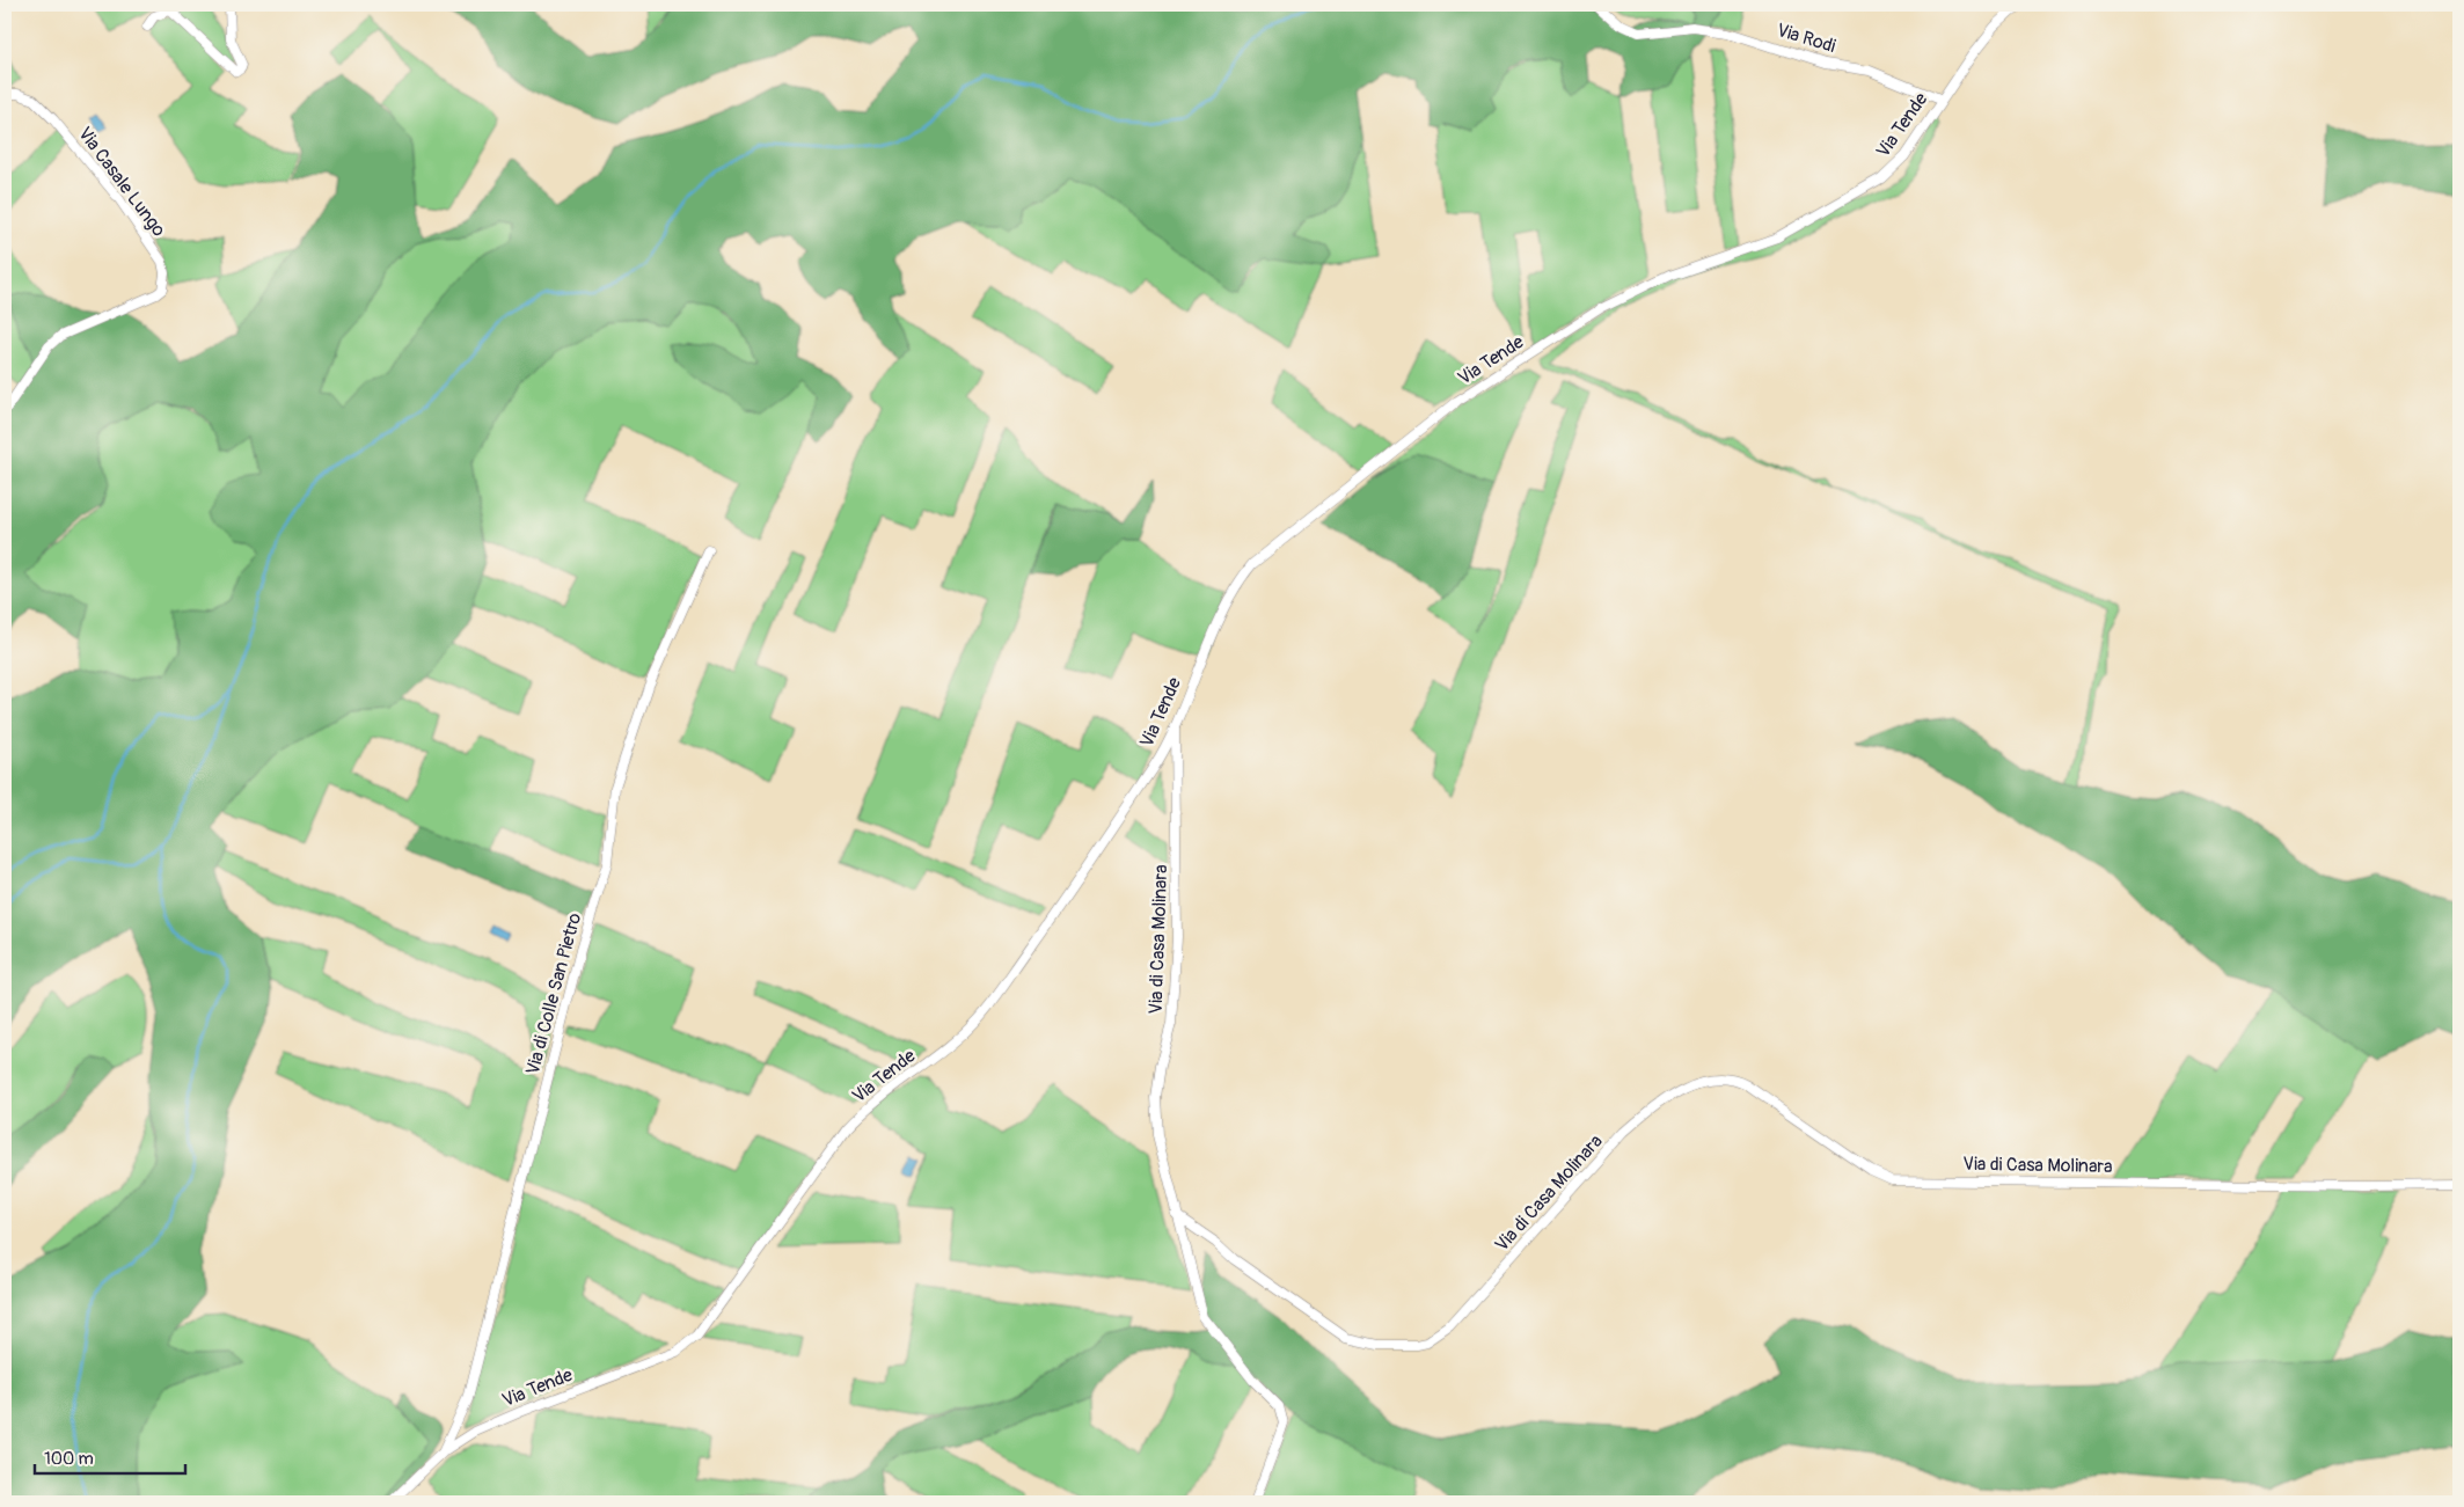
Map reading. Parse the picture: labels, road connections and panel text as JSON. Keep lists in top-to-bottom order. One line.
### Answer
{"streets":{"street":["Via Rodi","Via Tende","Via Casale Lungo","Via di Casa Molinara","Via di Colle San Pietro"]},"crossings":[["Via Rodi","Via Tende"],["Via Tende","Via di Casa Molinara"],["Via Tende","Via di Colle San Pietro"]],"scale_bar":"100 m"}
